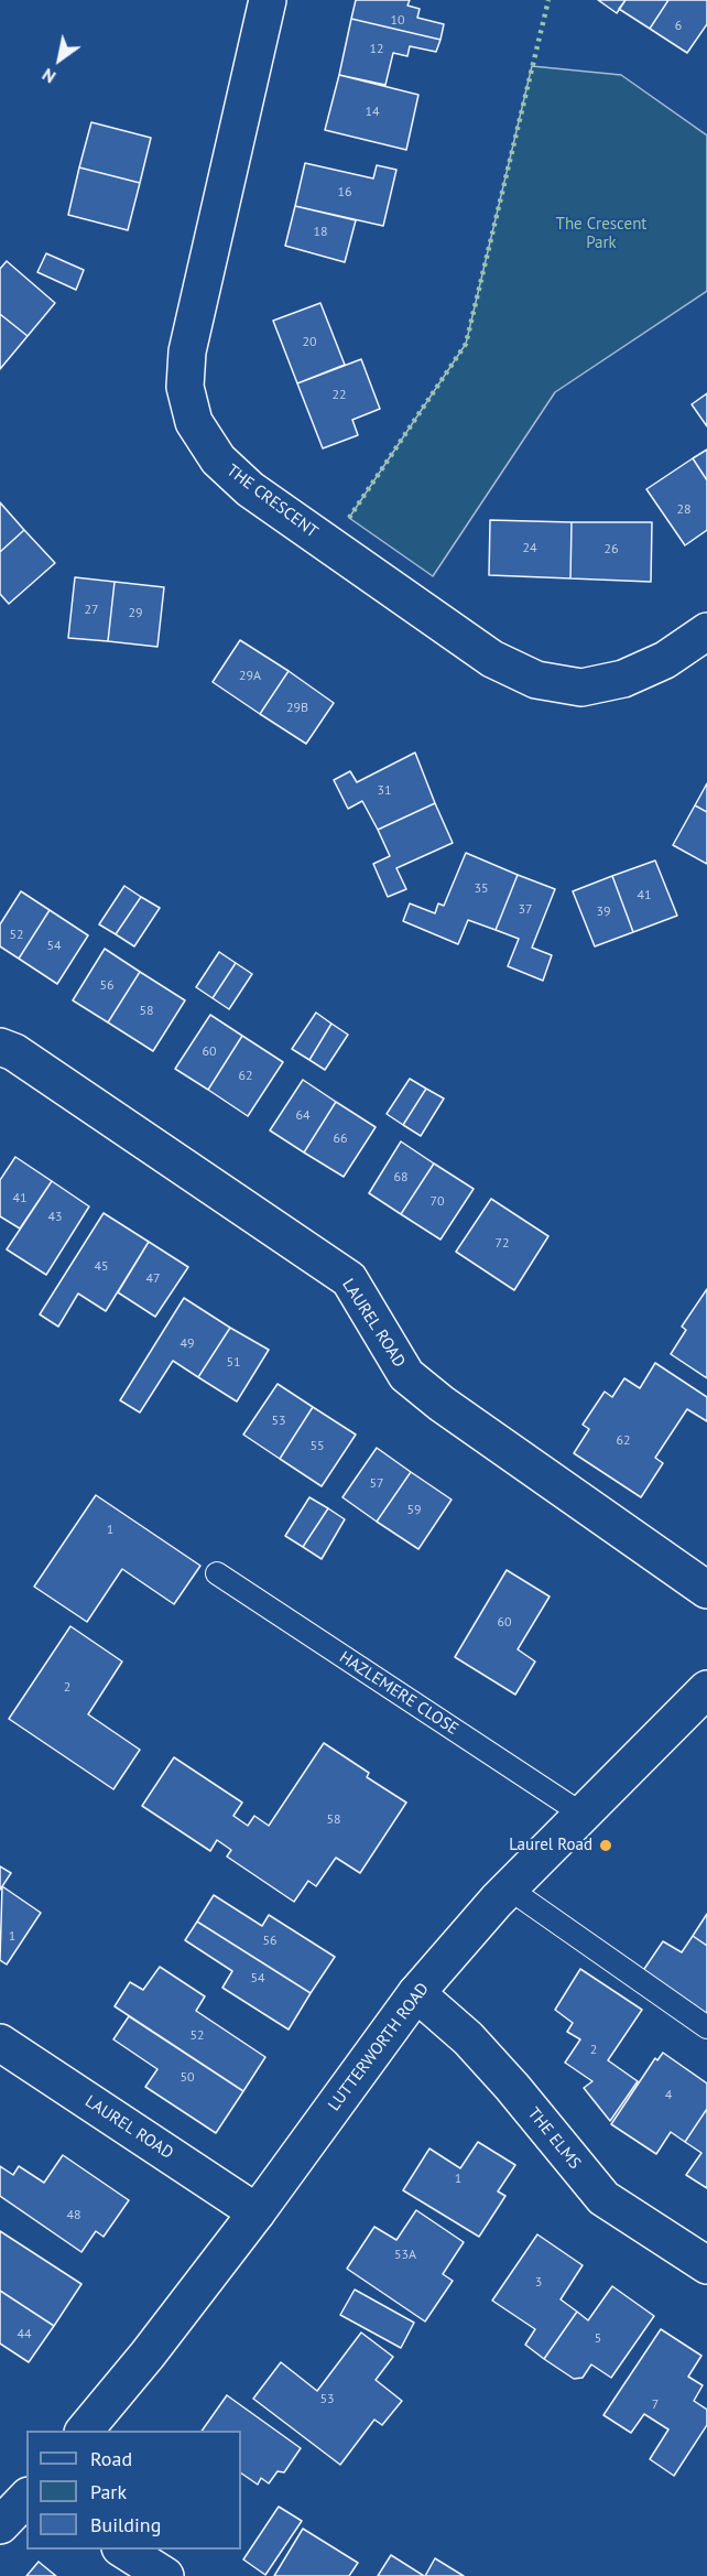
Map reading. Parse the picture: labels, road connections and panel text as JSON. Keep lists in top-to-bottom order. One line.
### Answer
{"streets":{"street":["THE CRESCENT","LAUREL ROAD","LUTTERWORTH ROAD","THE ELMS"],"lane":["HAZLEMERE CLOSE"]},"crossings":[["LAUREL ROAD","LUTTERWORTH ROAD"],["HAZLEMERE CLOSE","LUTTERWORTH ROAD"],["LUTTERWORTH ROAD","THE ELMS"]],"parks":["The Crescent Park"],"places":["Laurel Road"],"house_numbers":["10","6","12","14","16","18","20","22","28","24","26","27","29","29A","29B","31","35","41","37","39","52","54","56","58","60","62","64","66","68","41","70","43","72","45","47","49","51","53","62","55","57","59","1","60","2","58","1","56","54","52","2","50","4","1","48","53A","3","44","5","53","7"],"legend":["Road","Park","Building"],"north":"bottom left"}
